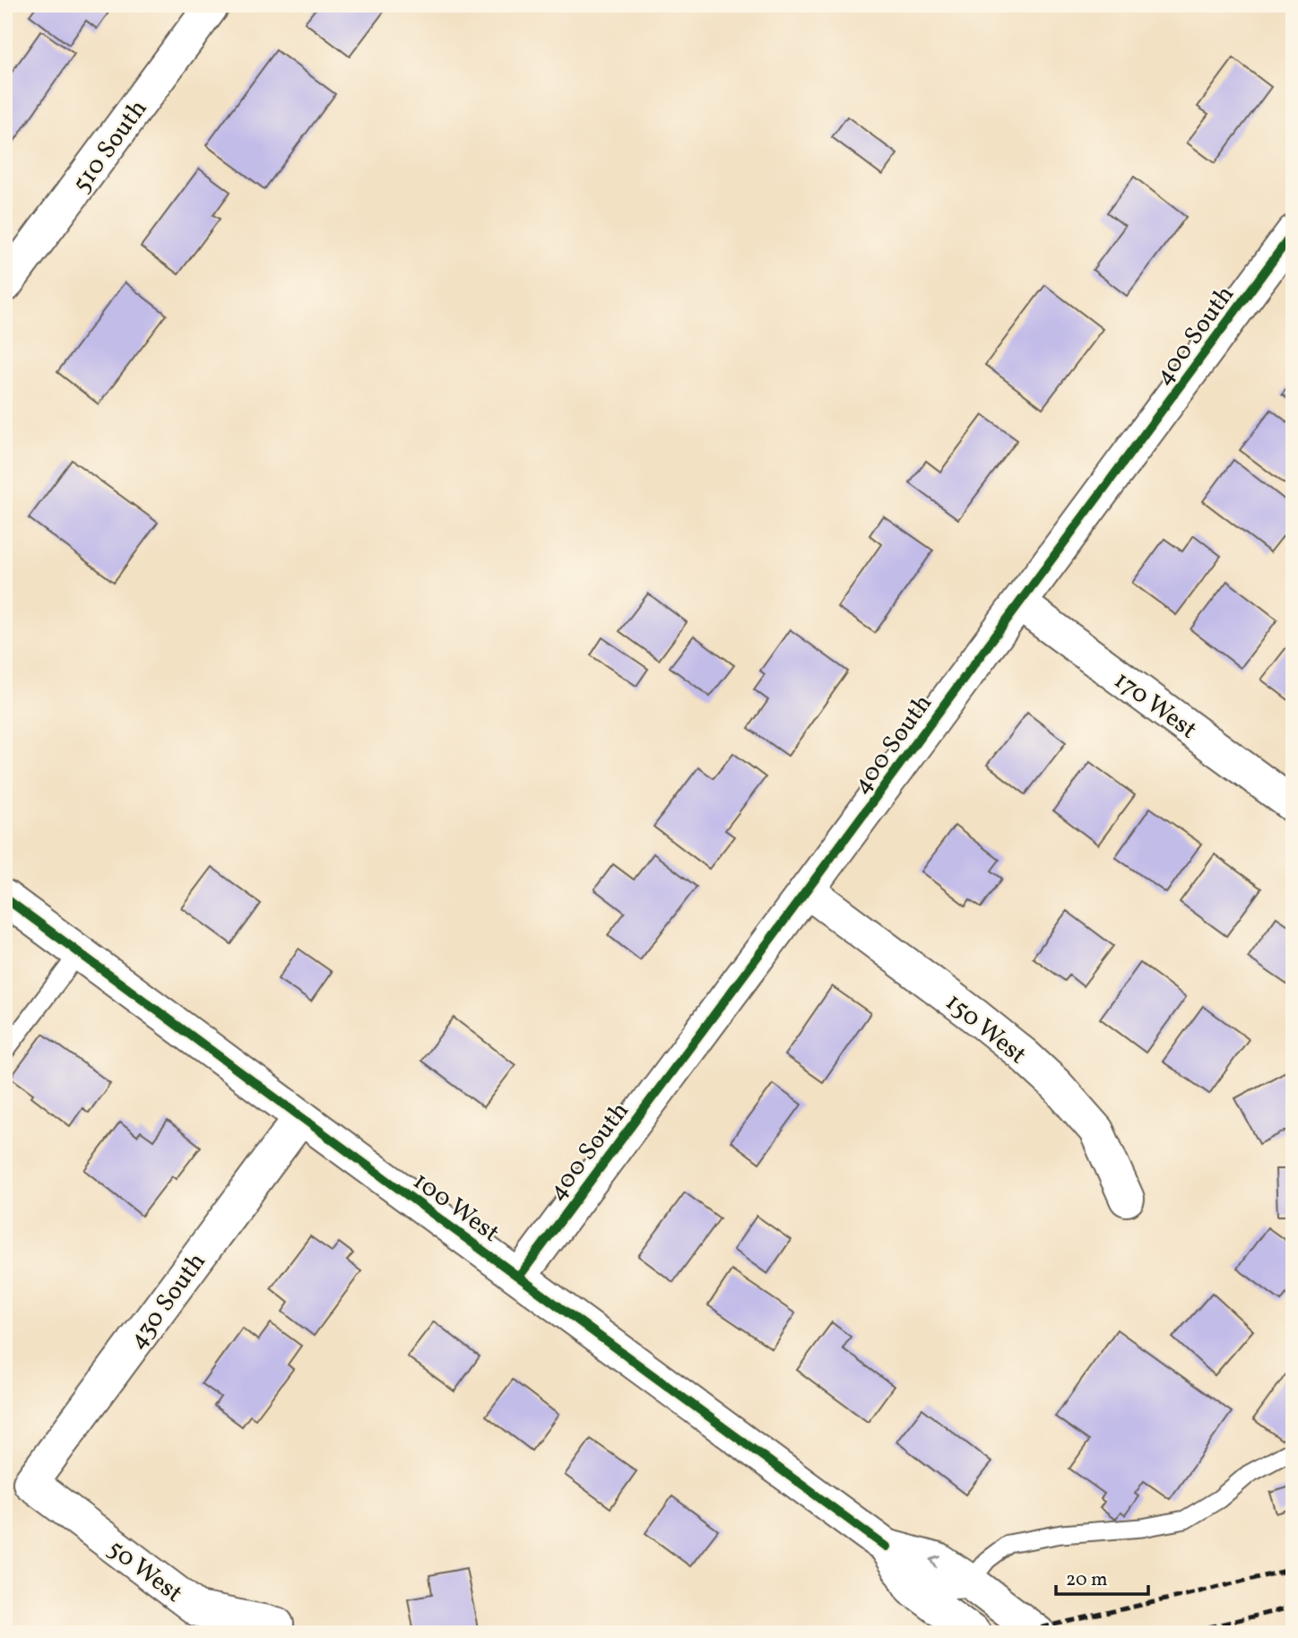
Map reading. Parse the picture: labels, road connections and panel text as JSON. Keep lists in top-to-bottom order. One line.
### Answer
{"streets":{"street":["510 South","400 South","170 West","150 West","100 West","430 South","50 West"]},"crossings":[["400 South","170 West"],["400 South","150 West"],["400 South","100 West"],["100 West","430 South"],["430 South","50 West"]],"scale_bar":"20 m"}
